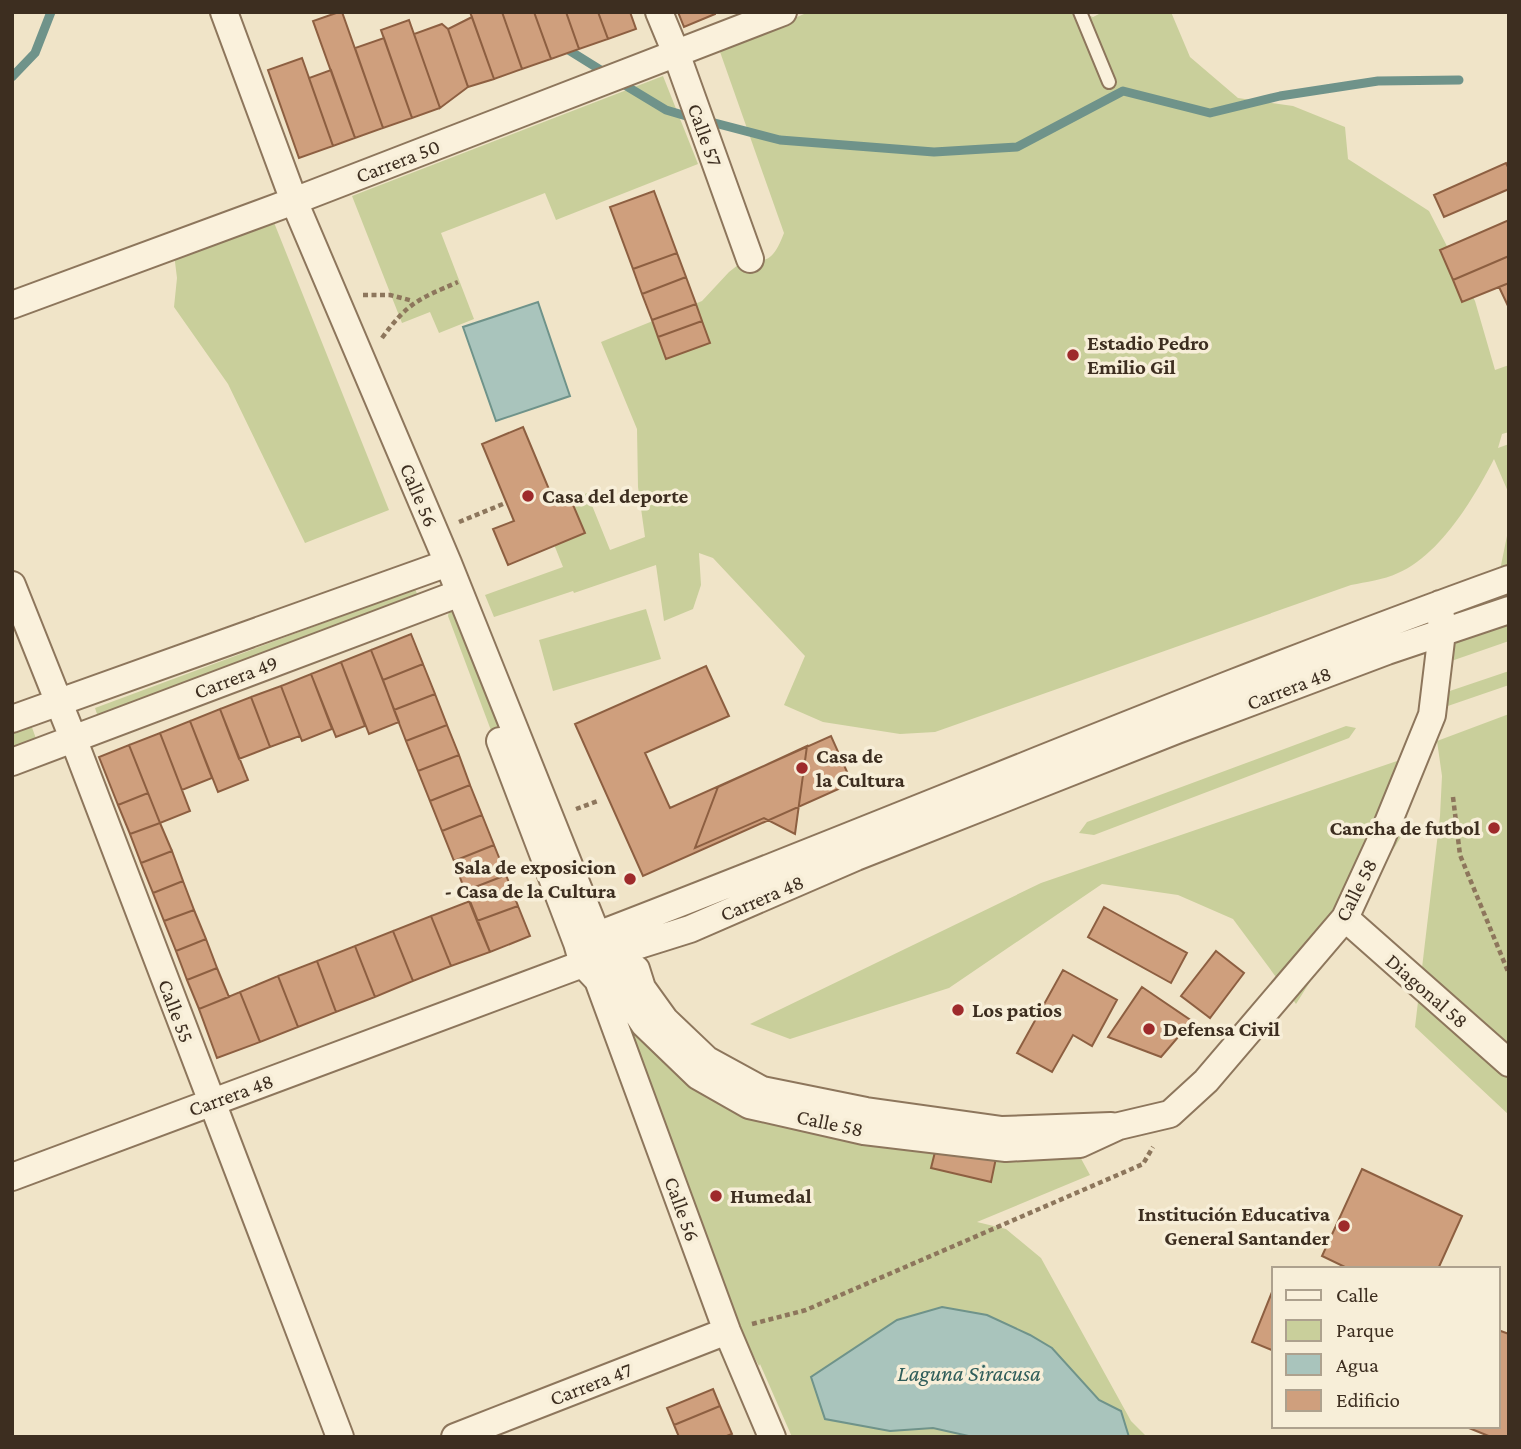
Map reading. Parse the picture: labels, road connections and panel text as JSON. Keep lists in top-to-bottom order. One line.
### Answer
{"streets":{"street":["Calle 57","Carrera 50","Calle 56","Carrera 49","Carrera 48","Calle 58","Diagonal 58","Calle 55","Carrera 47"]},"crossings":[["Calle 57","Carrera 50"],["Carrera 50","Calle 56"],["Calle 56","Carrera 49"],["Calle 56","Carrera 48"],["Calle 56","Calle 58"],["Calle 56","Carrera 47"],["Carrera 49","Calle 55"],["Carrera 48","Calle 58"],["Carrera 48","Calle 55"],["Calle 58","Diagonal 58"]],"water":["Laguna Siracusa"],"places":["Estadio Pedro Emilio Gil","Casa del deporte","Casa de la Cultura","Cancha de futbol","Sala de exposicion - Casa de la Cultura","Los patios","Defensa Civil","Humedal","Institución Educativa General Santander"],"legend":["Calle","Parque","Agua","Edificio"]}
